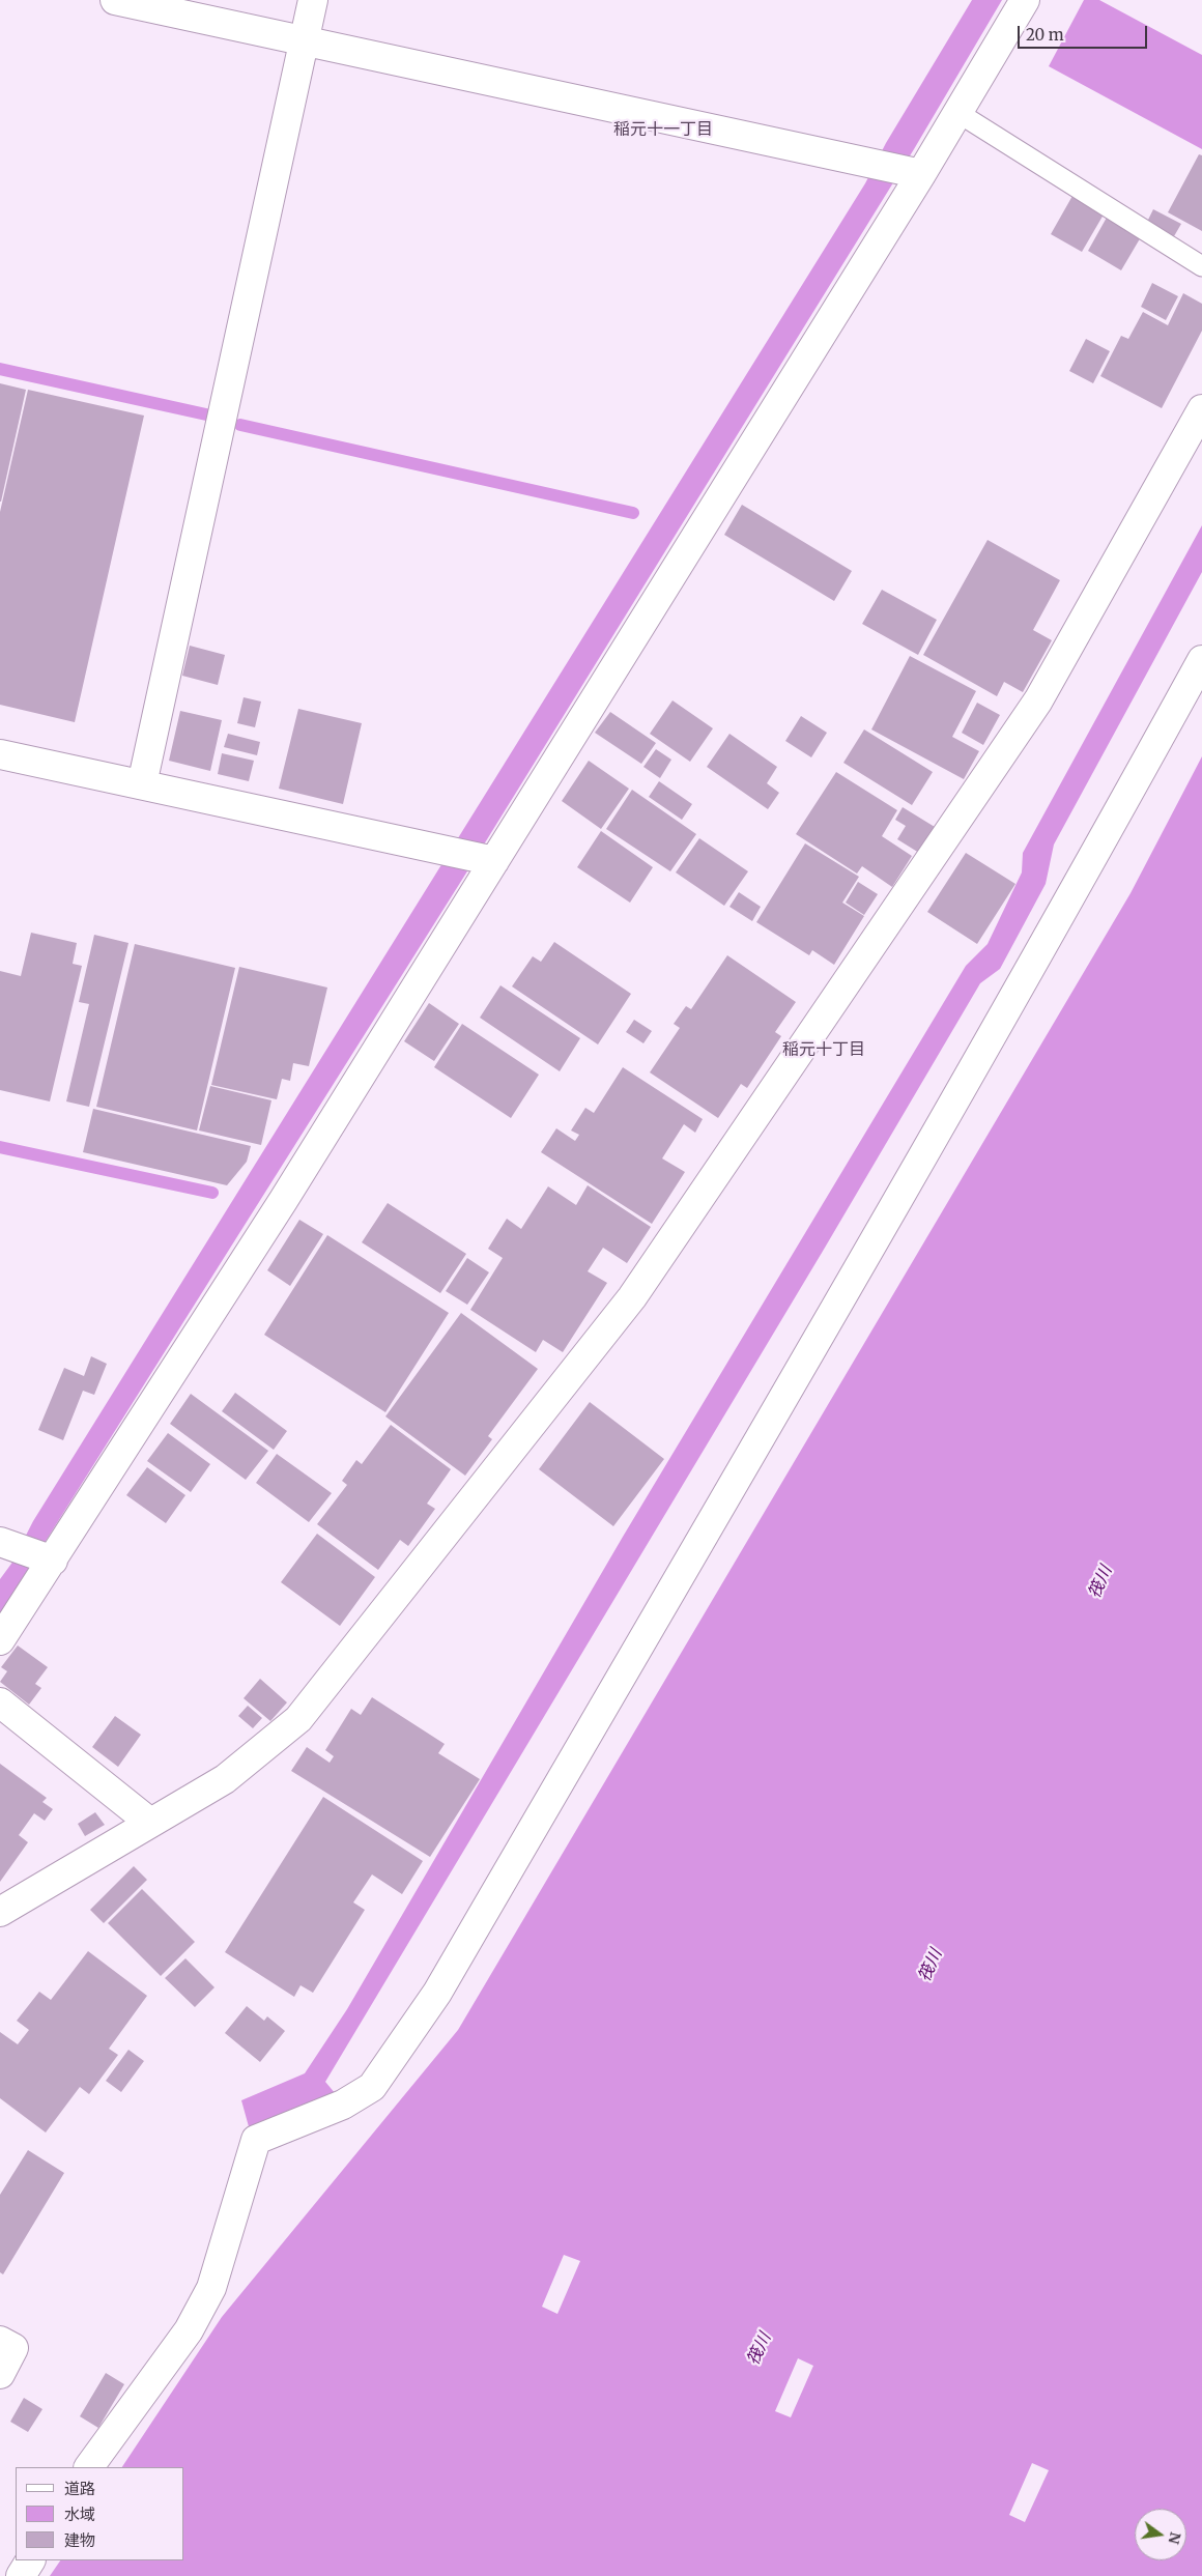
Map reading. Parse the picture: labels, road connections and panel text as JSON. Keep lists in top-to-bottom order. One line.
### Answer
{"districts":["稲元十一丁目","稲元十丁目"],"water":["筏川"],"legend":["道路","水域","建物"],"scale_bar":"20 m","north":"right"}
